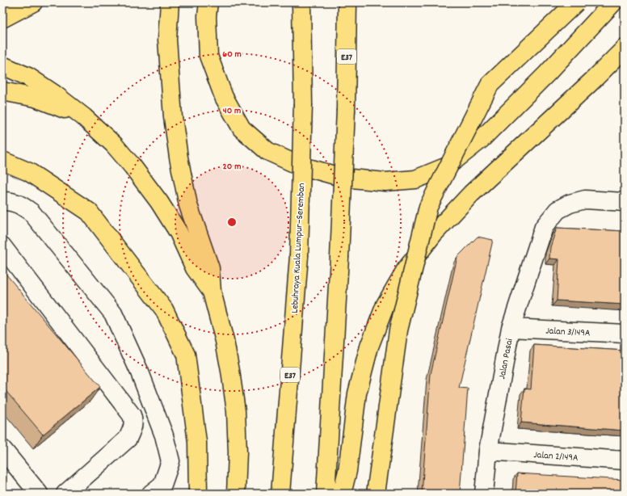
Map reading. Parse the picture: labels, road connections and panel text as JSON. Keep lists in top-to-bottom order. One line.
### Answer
{"streets":{"highway":["E37","Lebuhraya Kuala Lumpur–Seremban"],"street":["Jalan 3/149A","Jalan Pasai","Jalan 2/149A"]},"crossings":[["Jalan 3/149A","Jalan Pasai"],["Jalan Pasai","Jalan 2/149A"]],"rings":["60 m","40 m","20 m"]}
